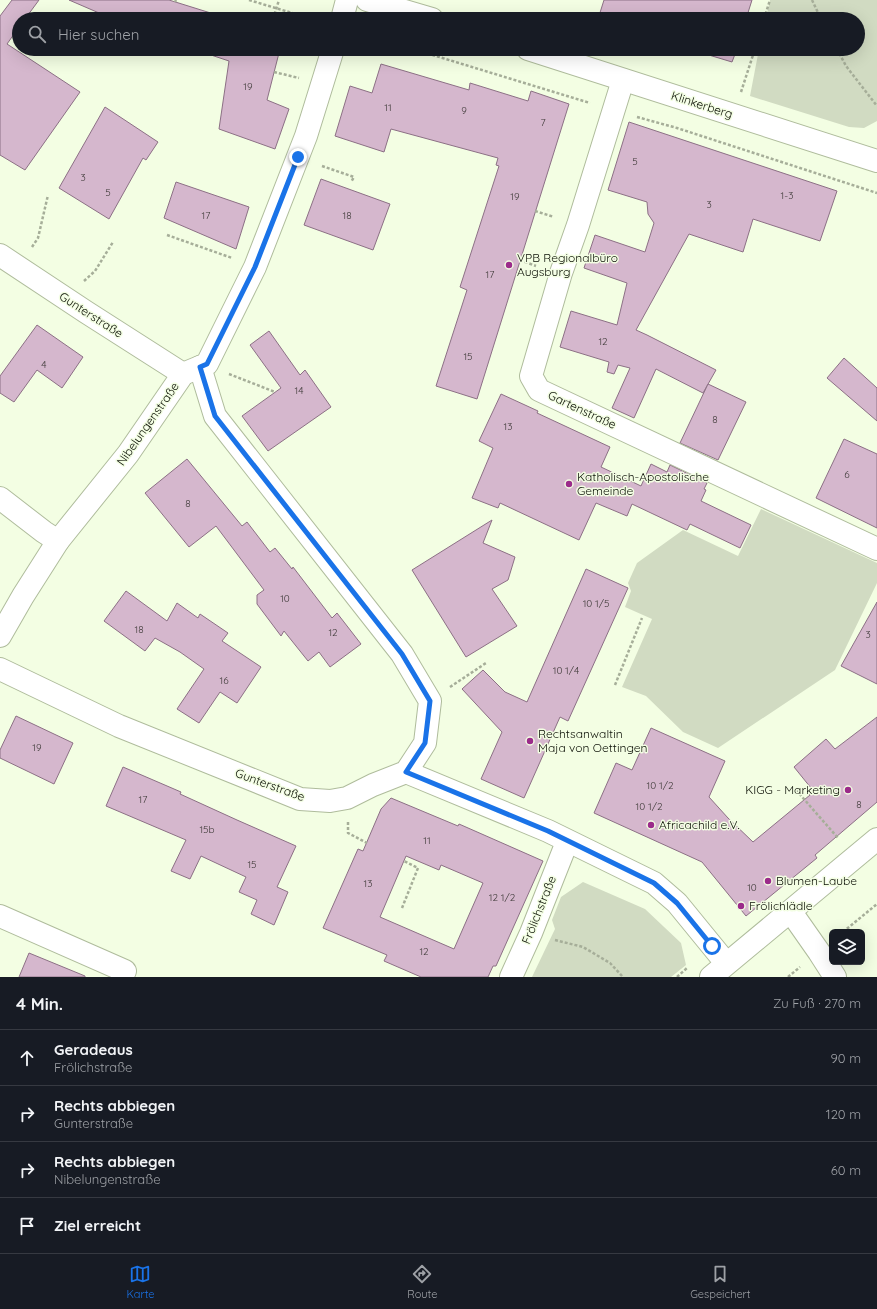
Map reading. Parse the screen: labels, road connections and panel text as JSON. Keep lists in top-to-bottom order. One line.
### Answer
{"streets":{"street":["Klinkerberg","Gunterstraße","Gartenstraße","Nibelungenstraße","Frölichstraße"]},"crossings":[["Klinkerberg","Gartenstraße"],["Gunterstraße","Nibelungenstraße"]],"places":["VPB Regionalbüro Augsburg","Katholisch-Apostolische Gemeinde","Rechtsanwaltin Maja von Oettingen","KIGG - Marketing","Africachild e.V.","Blumen-Laube","Frölichlädle"],"house_numbers":["19","11","9","7","5","3","5","1-3","19","3","17","18","17","12","15","4","14","8","13","6","8","10","10 1/5","18","12","3","10 1/4","16","19","10 1/2","17","8","10 1/2","15b","11","15","13","10","12 1/2","12"],"page":{"search":"Hier suchen","heading":["4 Min.","Zu Fuß · 270 m"],"list":[["Geradeaus","Frölichstraße","90 m"],["Rechts abbiegen","Gunterstraße","120 m"],["Rechts abbiegen","Nibelungenstraße","60 m"],"Ziel erreicht"],"nav":["Karte","Route","Gespeichert"]}}
